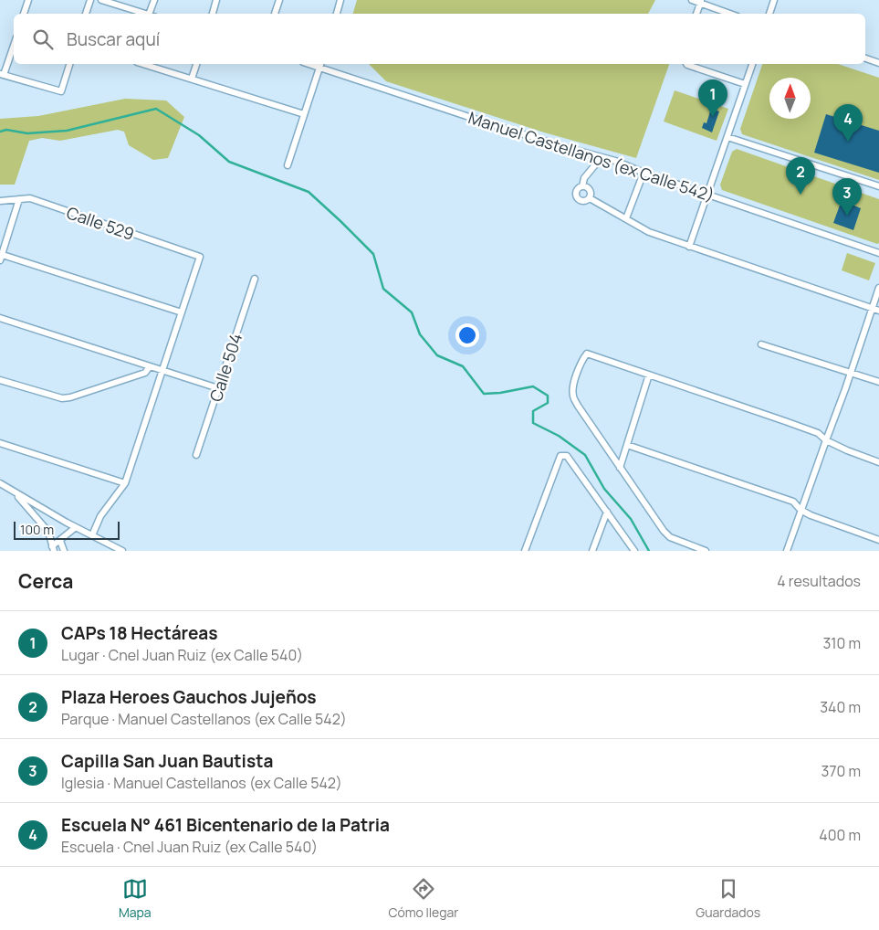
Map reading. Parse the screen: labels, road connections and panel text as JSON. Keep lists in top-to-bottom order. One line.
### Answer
{"streets":{"street":["Manuel Castellanos (ex Calle 542)","Calle 529","Calle 504"]},"scale_bar":"100 m","north":"top","page":{"search":"Buscar aquí","pins":["1","4","2","3"],"scale":"100 m","heading":["Cerca","4 resultados"],"list":[{"mark":"1","name":"CAPs 18 Hectáreas","note":"Lugar · Cnel Juan Ruiz (ex Calle 540)","value":"310 m"},{"mark":"2","name":"Plaza Heroes Gauchos Jujeños","note":"Parque · Manuel Castellanos (ex Calle 542)","value":"340 m"},{"mark":"3","name":"Capilla San Juan Bautista","note":"Iglesia · Manuel Castellanos (ex Calle 542)","value":"370 m"},{"mark":"4","name":"Escuela N° 461 Bicentenario de la Patria","note":"Escuela · Cnel Juan Ruiz (ex Calle 540)","value":"400 m"}],"nav":["Mapa","Cómo llegar","Guardados"]}}
